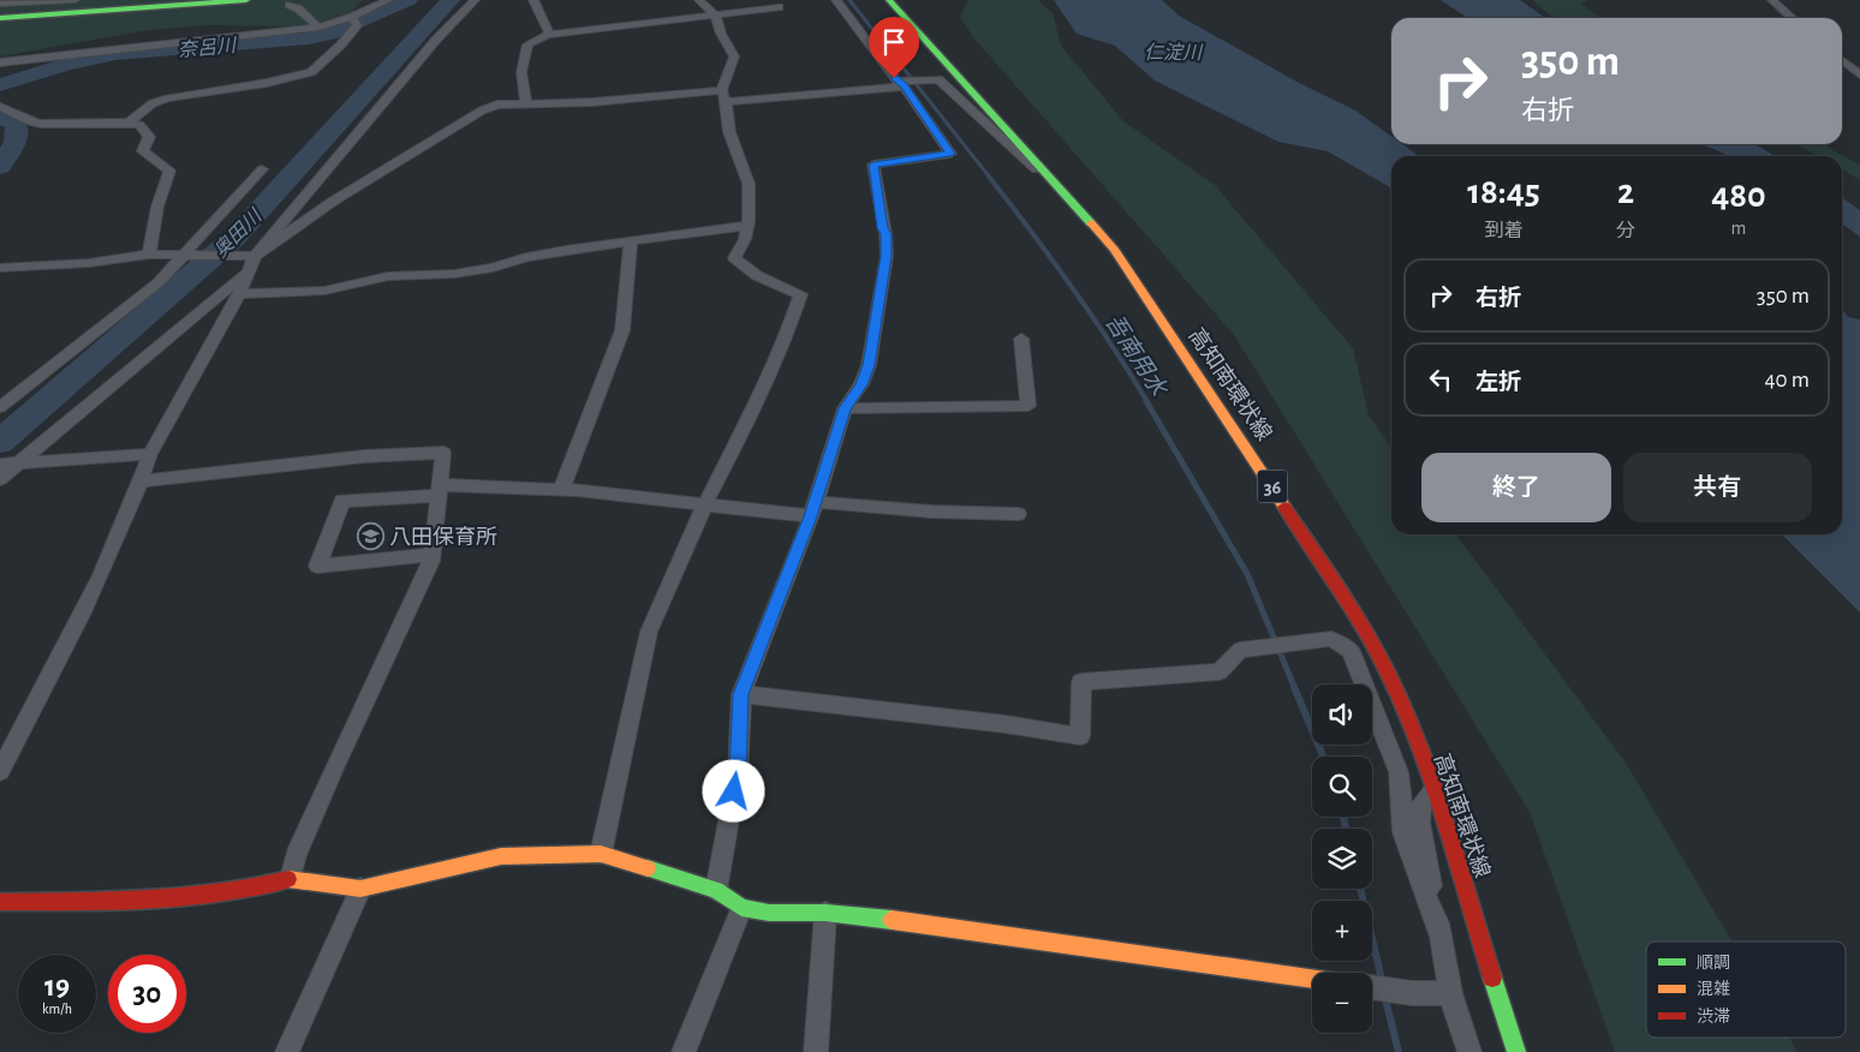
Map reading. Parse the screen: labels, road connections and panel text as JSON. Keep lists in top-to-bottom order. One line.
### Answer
{"streets":{"main road":["高知南環状線","36"]},"water":["奈呂川","仁淀川","奥田川","吾南用水"],"places":{"school or university":["八田保育所"]},"legend":["順調","混雑","渋滞"],"page":{"turn":["350 m","右折"],"eta":["18:45","到着","2","分","480","m"],"list":[{"name":"右折","value":"350 m"},{"name":"左折","value":"40 m"}],"buttons":["終了","共有"],"map_buttons":["+","−"],"speed":"19 km/h","limit":"30"}}
